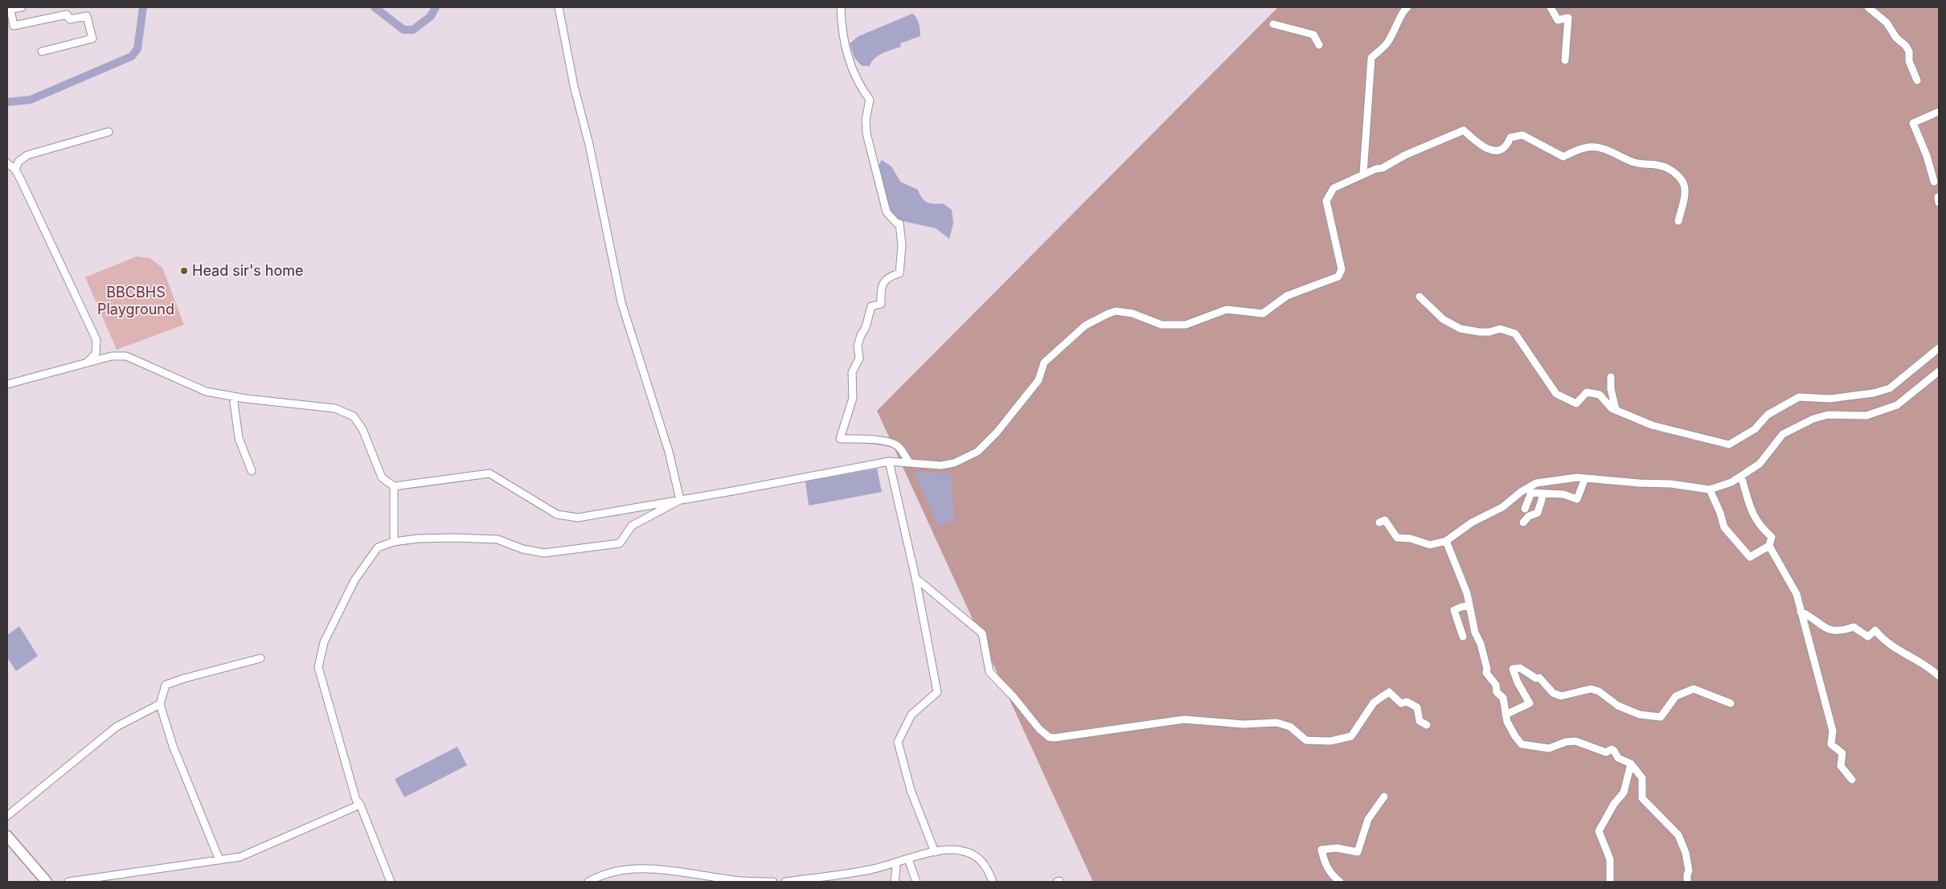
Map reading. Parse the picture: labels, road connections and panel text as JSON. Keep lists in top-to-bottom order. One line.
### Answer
{"parks":["BBCBHS Playground"],"places":["Head sir's home"]}
